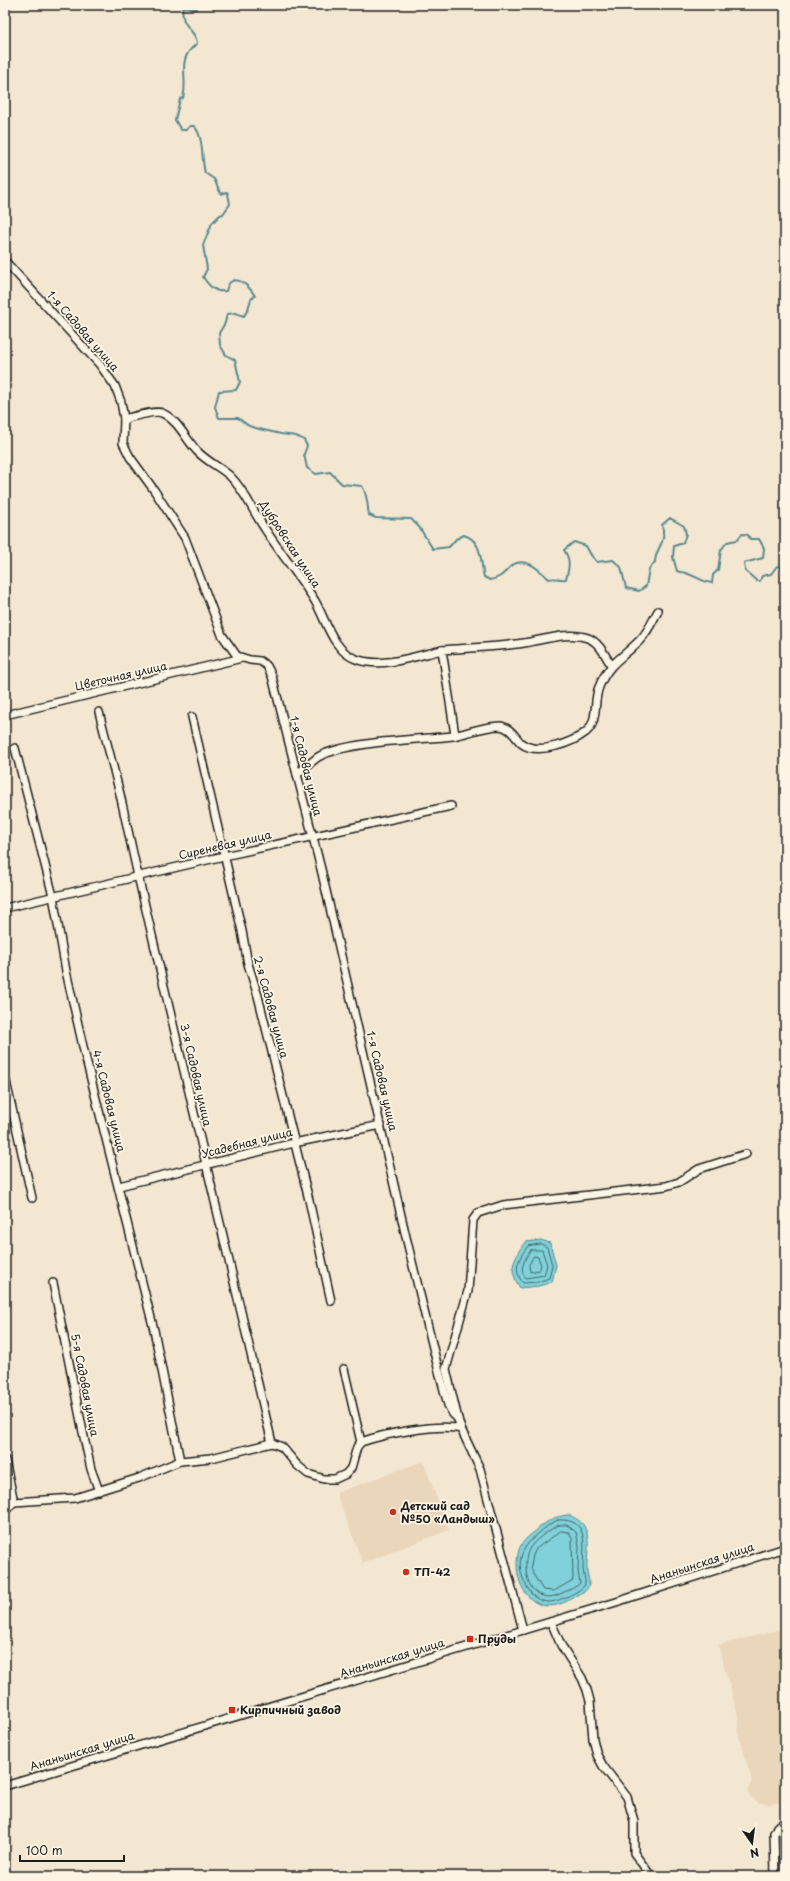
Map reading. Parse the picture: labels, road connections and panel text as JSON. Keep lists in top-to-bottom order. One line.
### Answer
{"streets":{"street":["1-я Садовая улица","Дубровская улица","Цветочная улица","Сиреневая улица","2-я Садовая улица","3-я Садовая улица","4-я Садовая улица","Усадебная улица","5-я Садовая улица","Ананьинская улица"]},"crossings":[["1-я Садовая улица","Дубровская улица"],["1-я Садовая улица","Цветочная улица"],["1-я Садовая улица","Сиреневая улица"],["1-я Садовая улица","Усадебная улица"],["Сиреневая улица","2-я Садовая улица"],["Сиреневая улица","3-я Садовая улица"],["Сиреневая улица","4-я Садовая улица"],["2-я Садовая улица","Усадебная улица"],["3-я Садовая улица","Усадебная улица"],["4-я Садовая улица","Усадебная улица"]],"places":{"other":["Детский сад №50 «Ландыш»","ТП-42"],"transit":["Пруды","Кирпичный завод"]},"scale_bar":"100 m","north":"bottom"}
